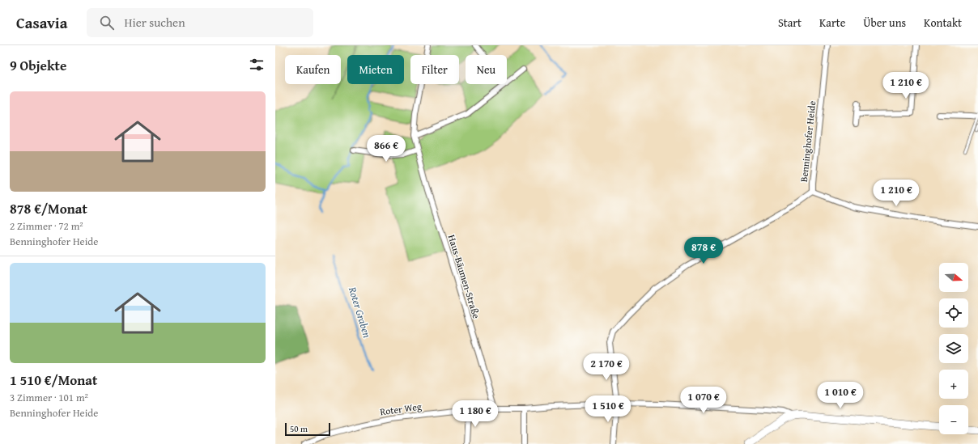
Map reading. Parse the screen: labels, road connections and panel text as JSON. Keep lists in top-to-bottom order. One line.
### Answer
{"streets":{"street":["Benninghofer Heide","Haus-Bäumen-Straße","Roter Weg"]},"crossings":[["Benninghofer Heide","Roter Weg"],["Haus-Bäumen-Straße","Roter Weg"]],"water":["Roter Graben"],"scale_bar":"50 m","north":"right","page":{"header":"Casavia","search":"Hier suchen","nav":["Start","Karte","Über uns","Kontakt"],"heading":"9 Objekte","chip":["Kaufen","Mieten","Filter","Neu"],"price":["1 210 €","866 €","1 210 €","878 €","2 170 €","1 010 €","1 070 €","1 510 €","1 180 €"],"list":[{"name":"878 €/Monat","note":"2 Zimmer · 72 m² · Benninghofer Heide"},{"name":"1 510 €/Monat","note":"3 Zimmer · 101 m² · Benninghofer Heide"}],"map_buttons":["+","−"],"scale":"50 m"}}
